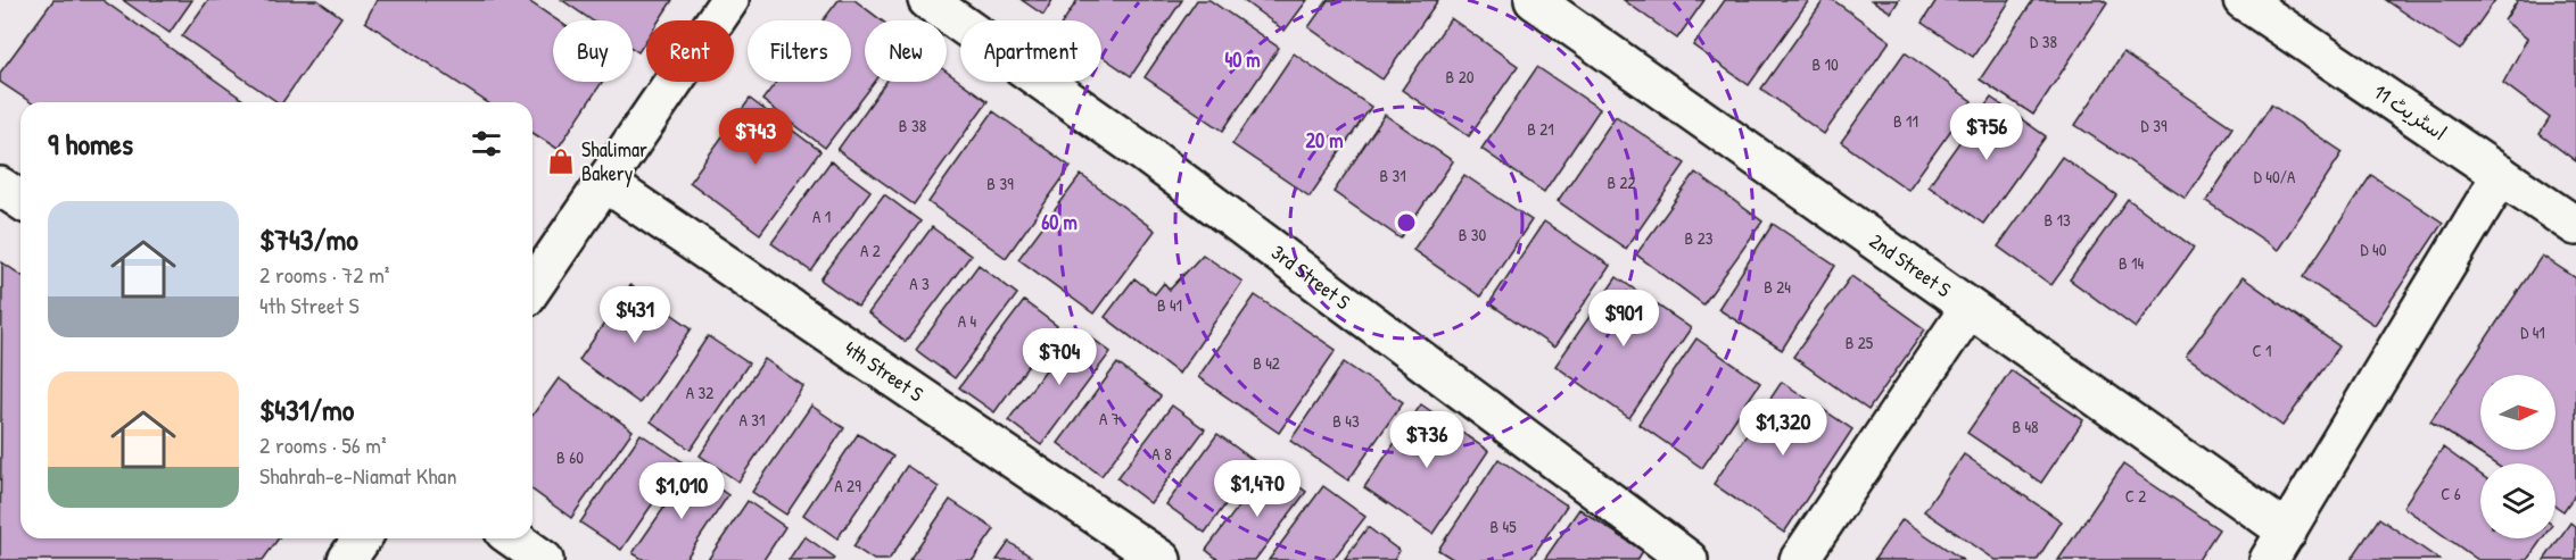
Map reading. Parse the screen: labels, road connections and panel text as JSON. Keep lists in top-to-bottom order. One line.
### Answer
{"streets":{"street":["اسٹریٹ 11","2nd Street S","3rd Street S","4th Street S"]},"places":{"shop":["Shalimar Bakery"]},"house_numbers":["D 38","B 10","B 20","B 11","B 38","D 39","B 21","B 31","D 40/A","B 22","B 39","A 1","B 13","B 30","B 23","D 40","A 2","B 14","A 3","B 24","B 41","A 4","D 41","B 25","C 1","B 42","A 32","A 7","A 31","B 43","B 48","A 8","B 60","A 29","C 6","C 2","B 45"],"north":"right","page":{"chip":["Buy","Rent","Filters","New","Apartment"],"heading":"9 homes","price":["$756","$743","$431","$901","$704","$1,320","$736","$1,470","$1,010"],"list":[{"name":"$743/mo","note":"2 rooms · 72 m² · 4th Street S"},{"name":"$431/mo","note":"2 rooms · 56 m² · Shahrah-e-Niamat Khan"}]},"rings":["40 m","20 m","60 m"]}
